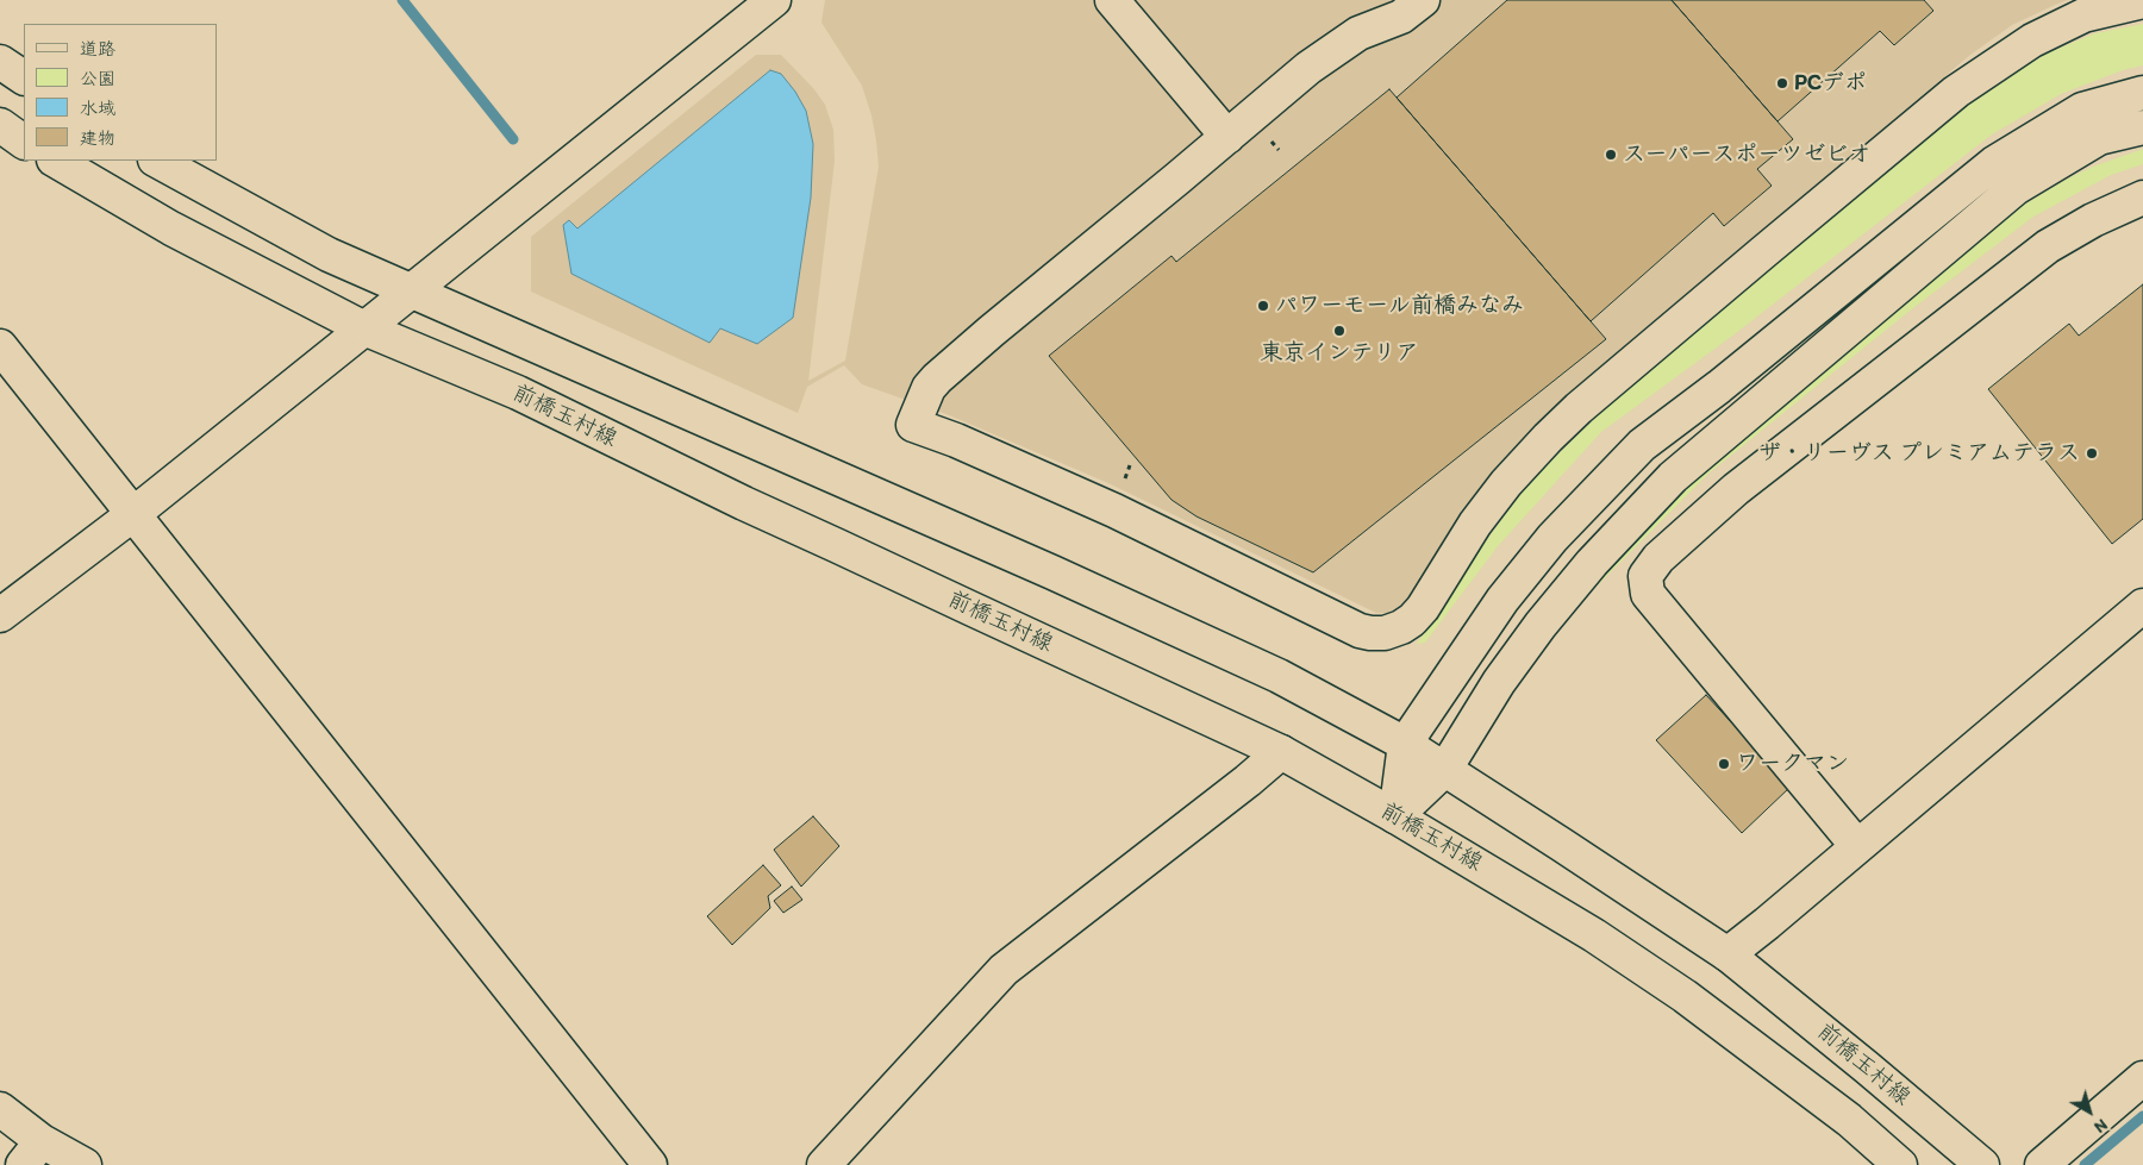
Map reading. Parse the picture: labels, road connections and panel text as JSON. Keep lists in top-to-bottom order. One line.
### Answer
{"streets":{"main road":["前橋玉村線"]},"places":["PCデポ","スーパースポーツゼビオ","パワーモール前橋みなみ","東京インテリア","ザ・リーヴス プレミアムテラス","ワークマン"],"legend":["道路","公園","水域","建物"],"north":"bottom right"}
